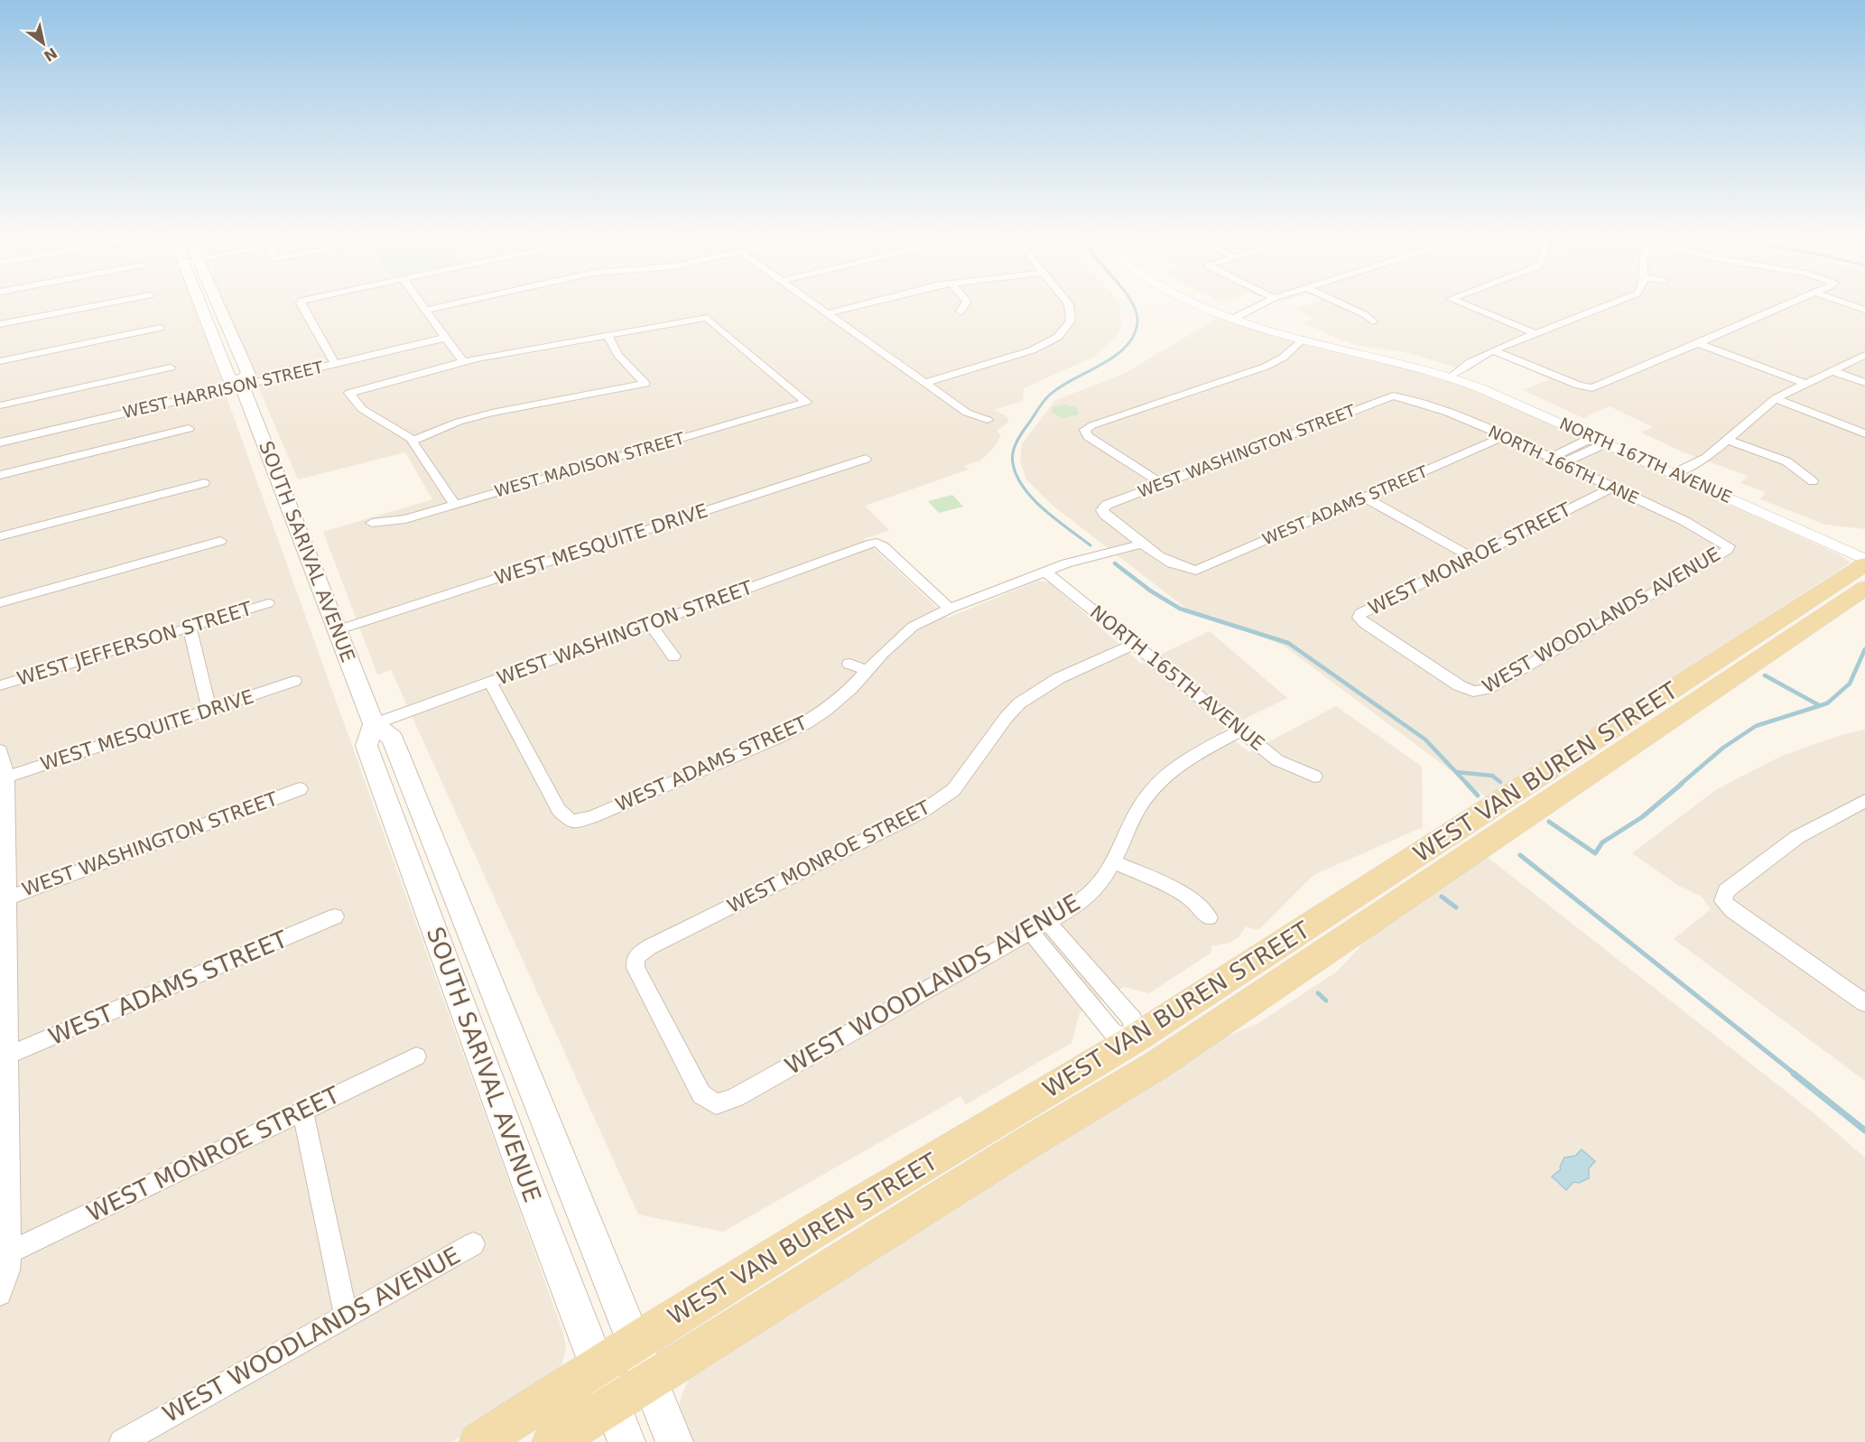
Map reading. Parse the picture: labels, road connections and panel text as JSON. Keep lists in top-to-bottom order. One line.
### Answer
{"streets":{"main road":["SOUTH SARIVAL AVENUE","WEST VAN BUREN STREET"],"street":["WEST HARRISON STREET","WEST WASHINGTON STREET","NORTH 167TH AVENUE","WEST MADISON STREET","NORTH 166TH LANE","WEST ADAMS STREET","WEST MESQUITE DRIVE","WEST MONROE STREET","WEST WOODLANDS AVENUE","WEST JEFFERSON STREET","NORTH 165TH AVENUE"]},"crossings":[["WEST HARRISON STREET","SOUTH SARIVAL AVENUE"],["WEST WASHINGTON STREET","NORTH 166TH LANE"],["WEST WASHINGTON STREET","WEST ADAMS STREET"],["WEST WASHINGTON STREET","SOUTH SARIVAL AVENUE"],["NORTH 167TH AVENUE","WEST VAN BUREN STREET"],["NORTH 166TH LANE","WEST ADAMS STREET"],["NORTH 166TH LANE","WEST MONROE STREET"],["NORTH 166TH LANE","WEST WOODLANDS AVENUE"],["WEST ADAMS STREET","NORTH 165TH AVENUE"],["WEST MESQUITE DRIVE","SOUTH SARIVAL AVENUE"],["SOUTH SARIVAL AVENUE","WEST VAN BUREN STREET"],["WEST MONROE STREET","WEST WOODLANDS AVENUE"],["WEST MONROE STREET","NORTH 165TH AVENUE"],["WEST WOODLANDS AVENUE","NORTH 165TH AVENUE"]],"north":"bottom right"}
